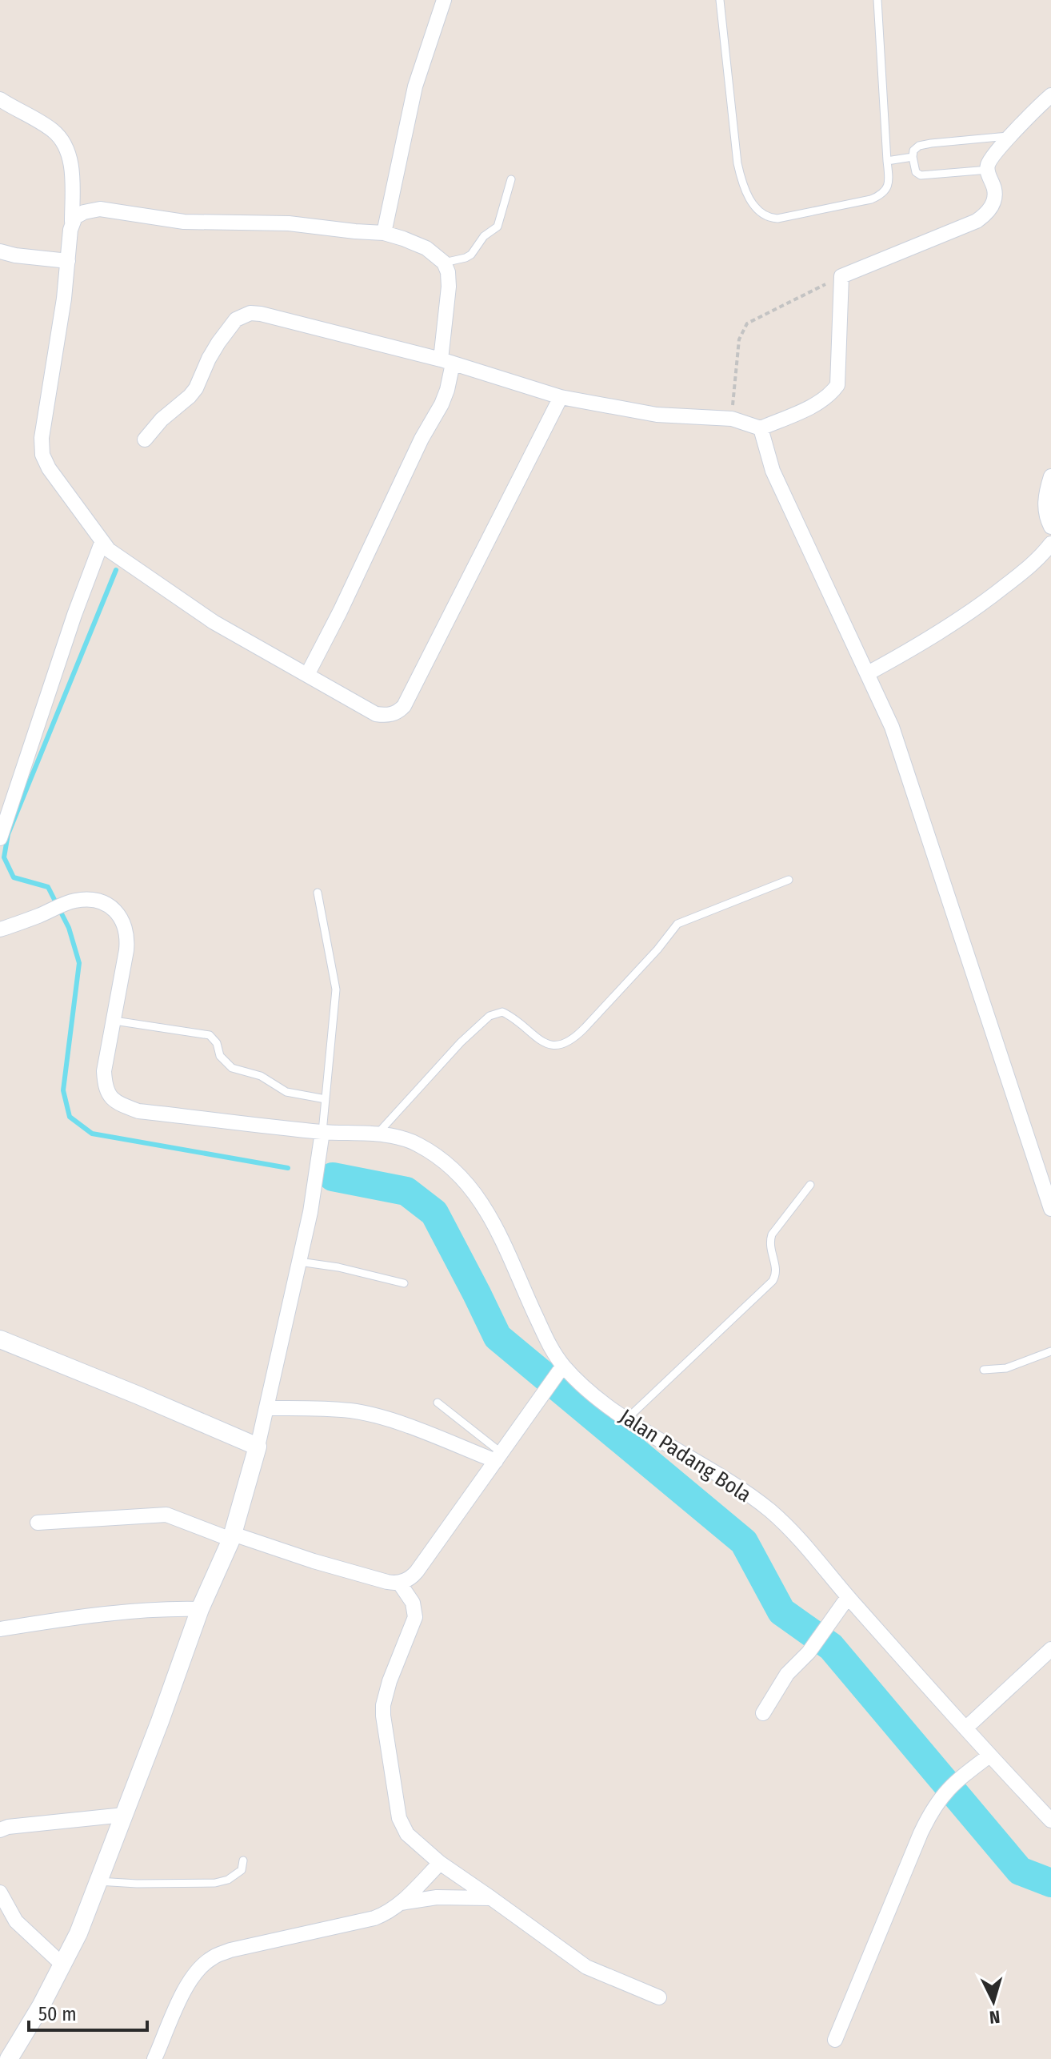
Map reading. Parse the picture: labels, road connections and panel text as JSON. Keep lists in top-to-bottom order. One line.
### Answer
{"streets":{"street":["Jalan Padang Bola"]},"scale_bar":"50 m","north":"bottom"}
